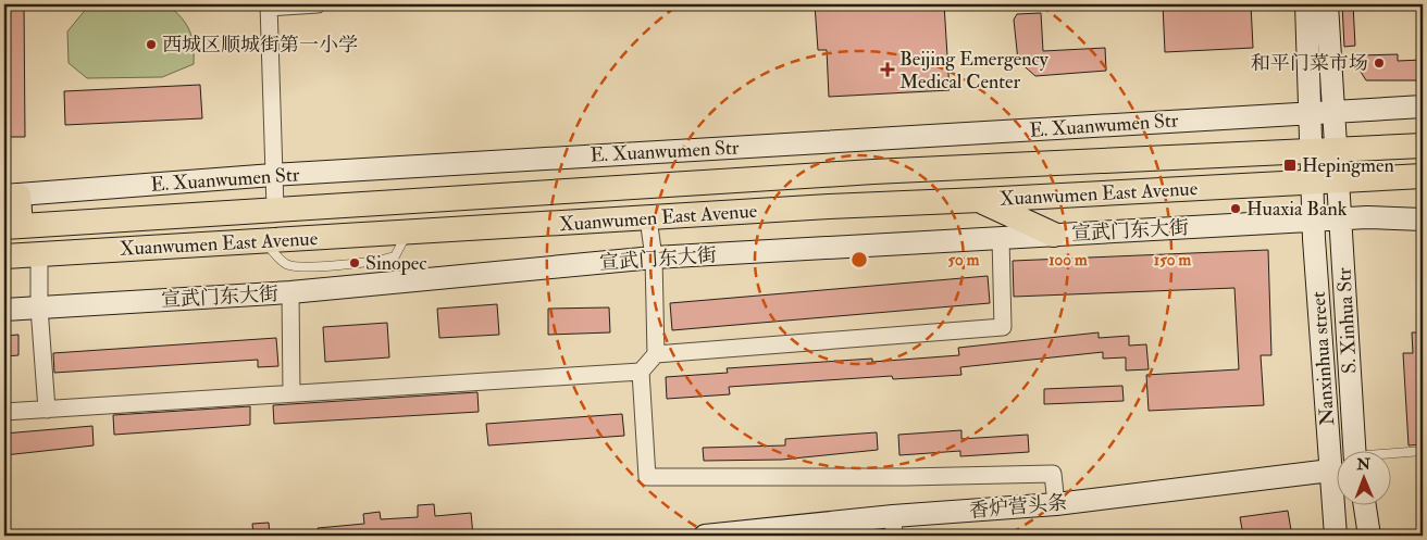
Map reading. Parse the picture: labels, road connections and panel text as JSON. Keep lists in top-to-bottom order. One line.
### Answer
{"streets":{"main road":["Xuanwumen East Avenue"],"street":["E. Xuanwumen Str","宣武门东大街","S. Xinhua Str","Nanxinhua street","香炉营头条"]},"crossings":[["Xuanwumen East Avenue","S. Xinhua Str"],["Xuanwumen East Avenue","Nanxinhua street"],["宣武门东大街","S. Xinhua Str"],["宣武门东大街","Nanxinhua street"],["S. Xinhua Str","Nanxinhua street"],["Nanxinhua street","香炉营头条"]],"places":{"other":["西城区顺城街第一小学","和平门菜市场","Huaxia Bank","Sinopec"],"health":["Beijing Emergency Medical Center"],"transit":["Hepingmen"]},"north":"top","rings":["50 m","100 m","150 m"]}
